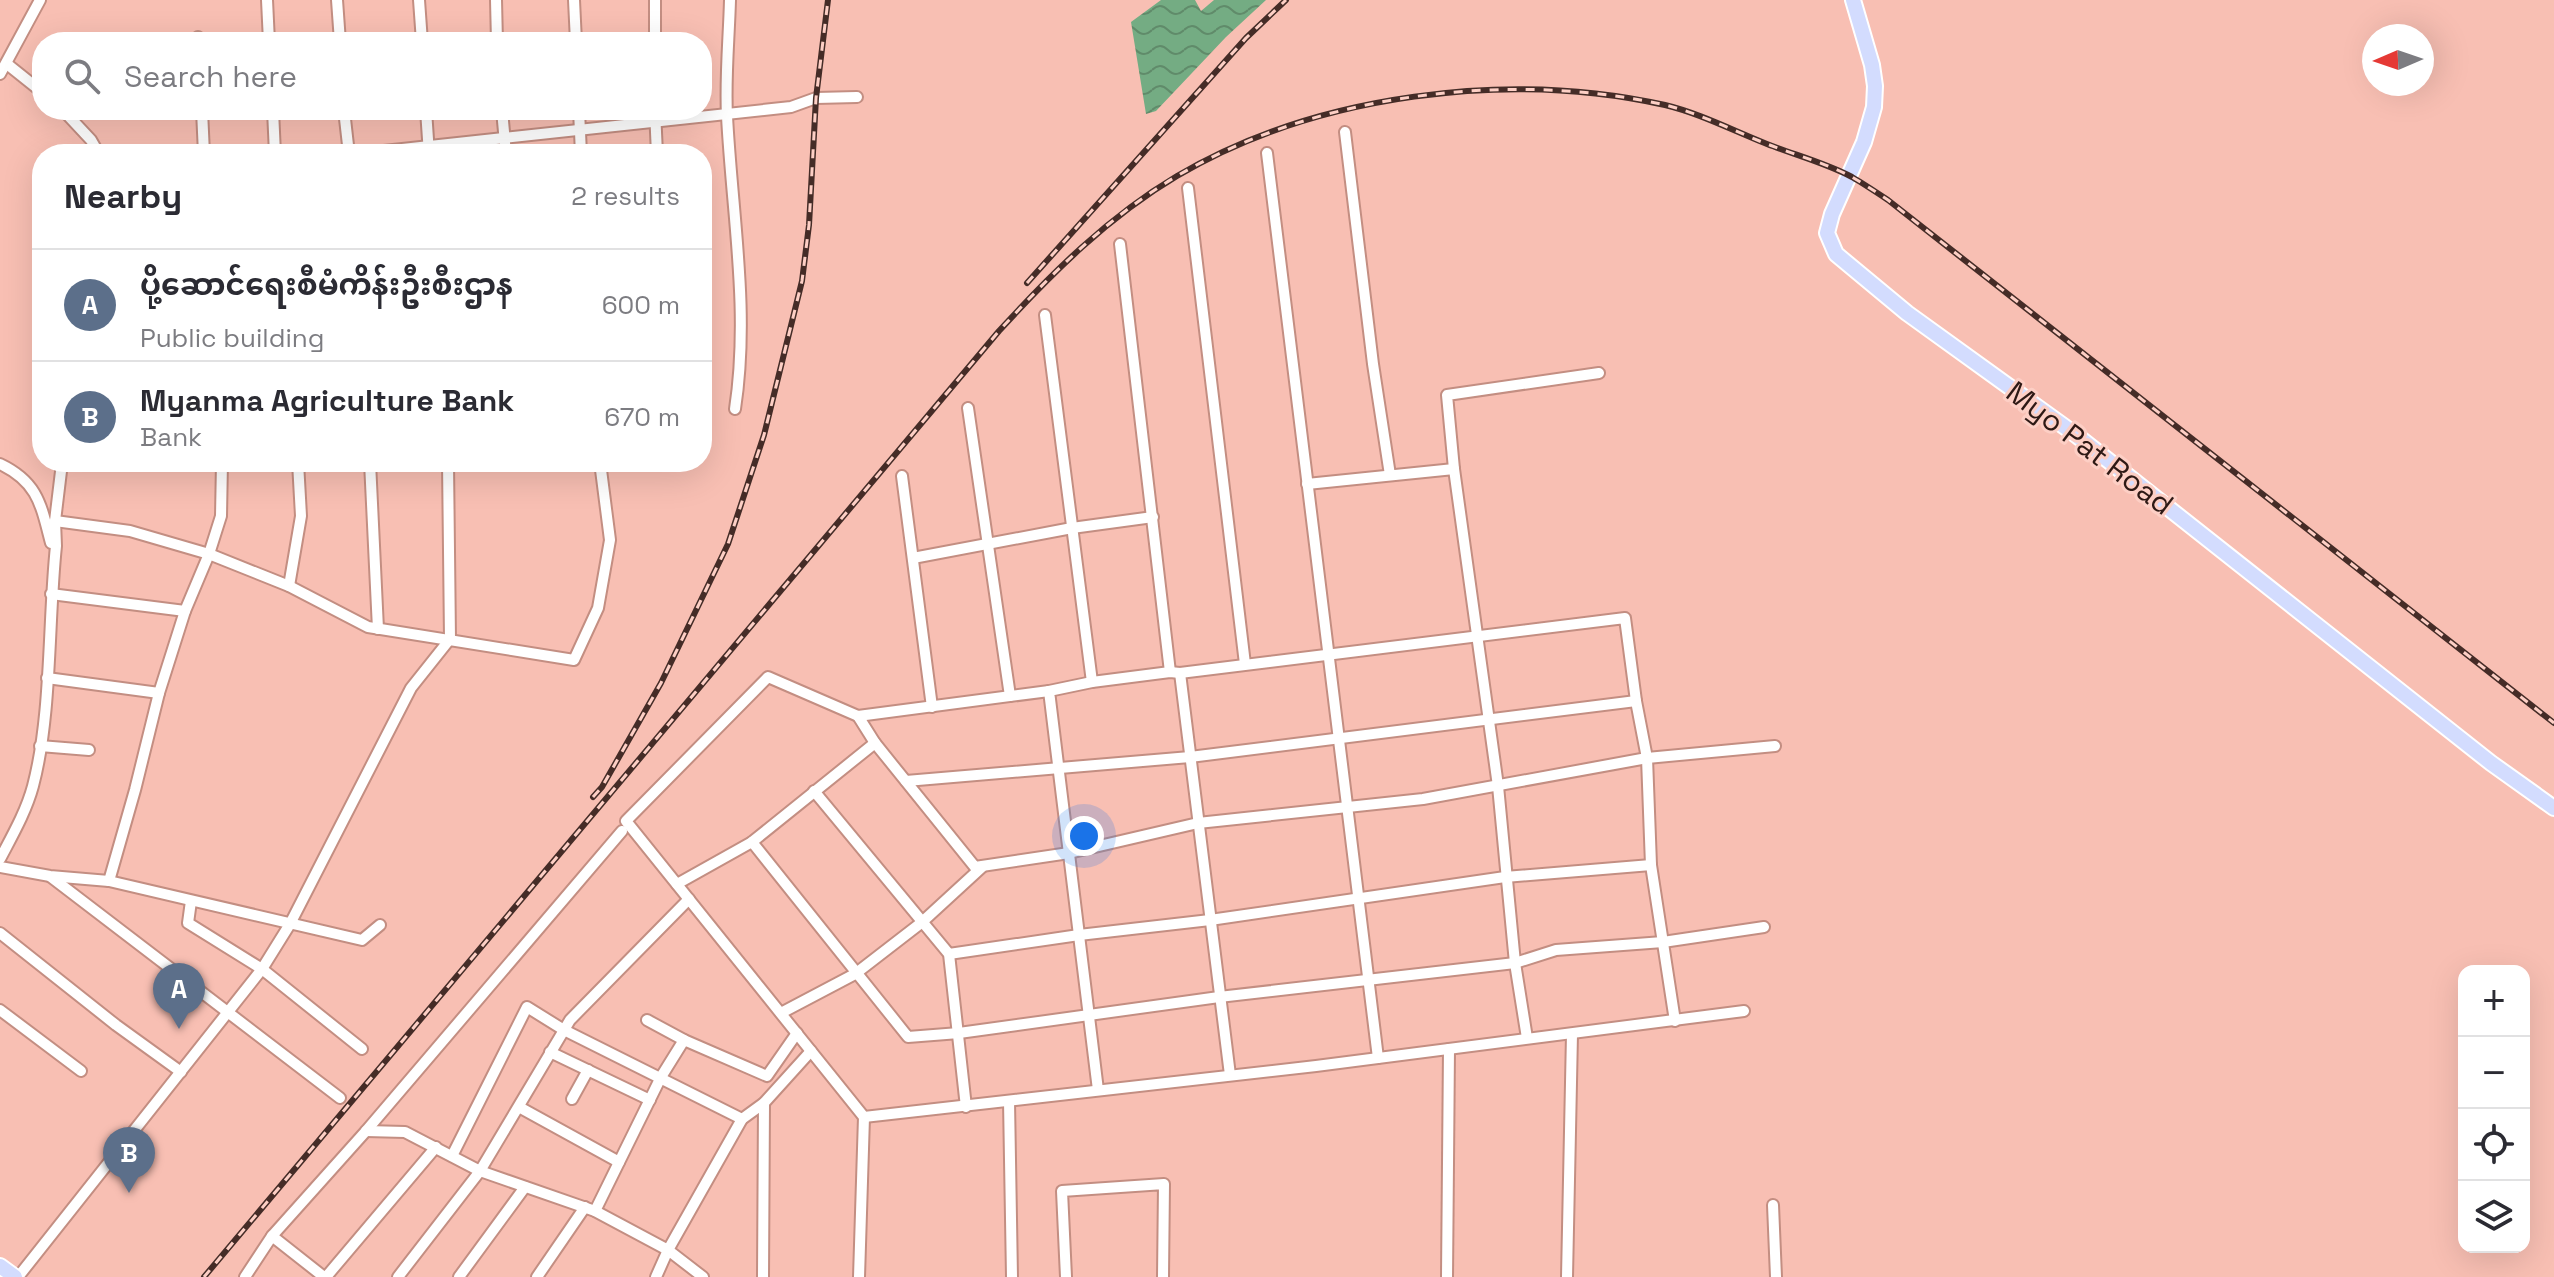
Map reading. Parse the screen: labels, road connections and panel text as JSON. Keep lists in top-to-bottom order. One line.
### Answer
{"streets":{"main road":["Myo Pat Road"]},"north":"left","page":{"search":"Search here","heading":["Nearby","2 results"],"list":[{"mark":"A","name":"ပို့ဆောင်ရေးစီမံကိန်းဦးစီးဌာန","note":"Public building","value":"600 m"},{"mark":"B","name":"Myanma Agriculture Bank","note":"Bank","value":"670 m"}],"pins":["A","B"],"map_buttons":["+","−"]}}
